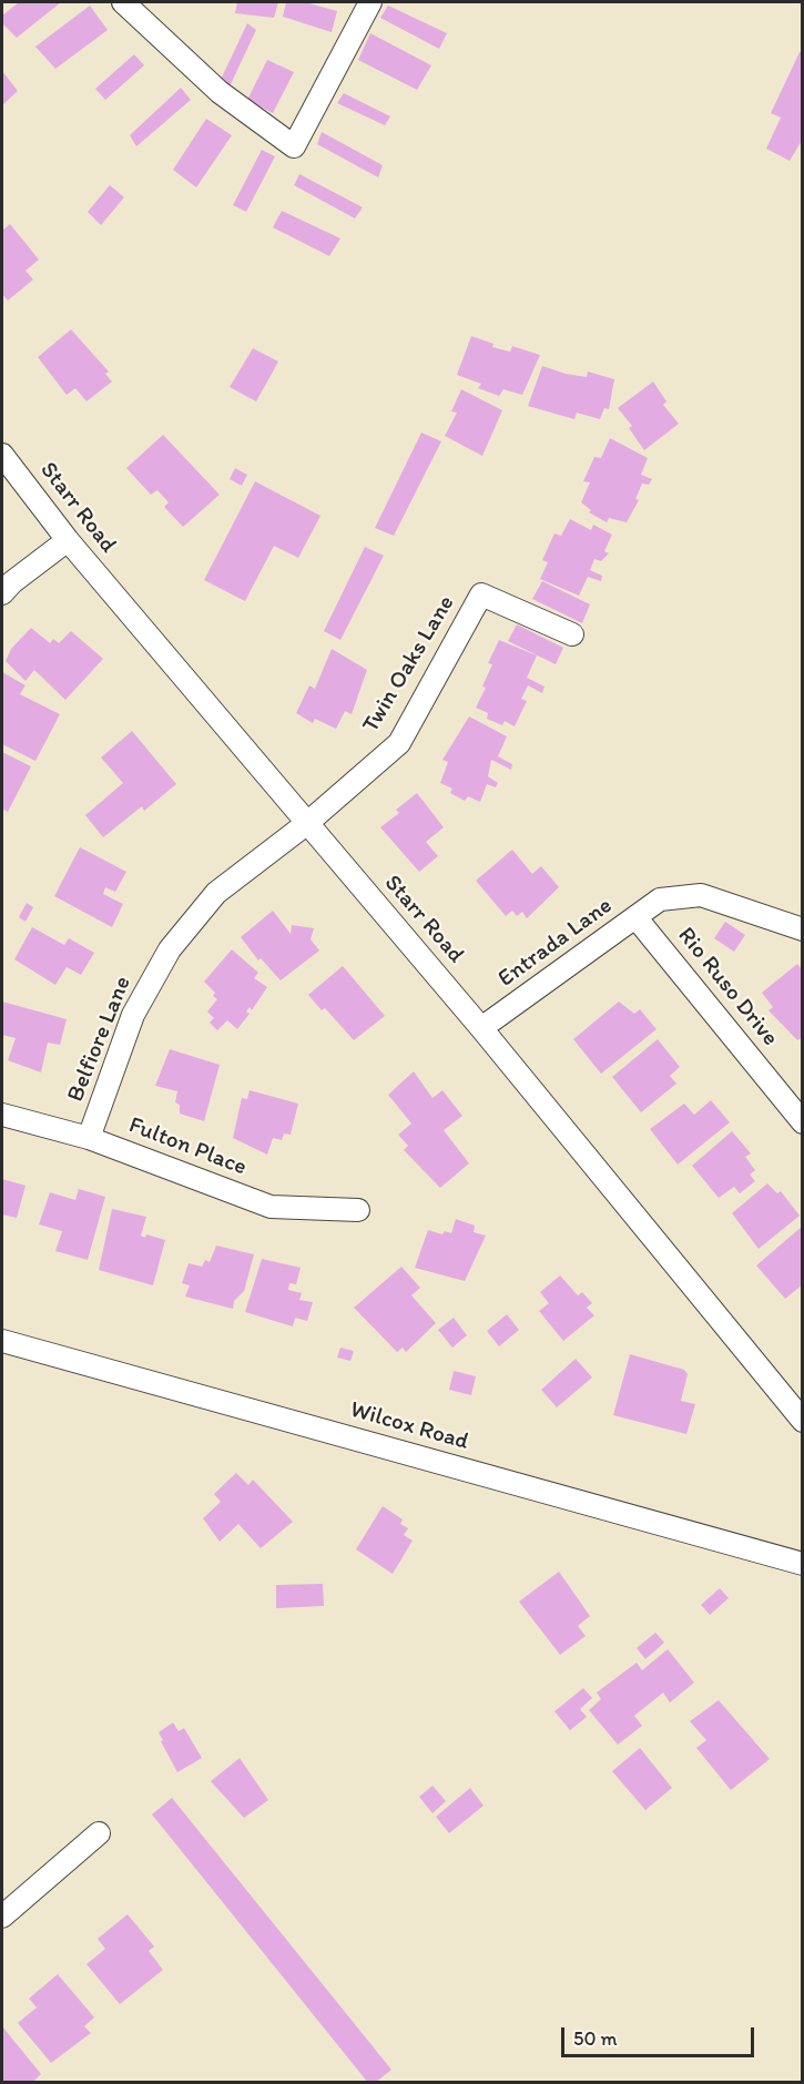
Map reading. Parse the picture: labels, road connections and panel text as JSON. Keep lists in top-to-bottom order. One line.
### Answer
{"streets":{"street":["Starr Road","Twin Oaks Lane","Entrada Lane","Rio Ruso Drive","Belfiore Lane","Fulton Place","Wilcox Road"]},"crossings":[["Starr Road","Twin Oaks Lane"],["Starr Road","Entrada Lane"],["Starr Road","Belfiore Lane"],["Twin Oaks Lane","Belfiore Lane"],["Entrada Lane","Rio Ruso Drive"],["Belfiore Lane","Fulton Place"]],"scale_bar":"50 m"}
